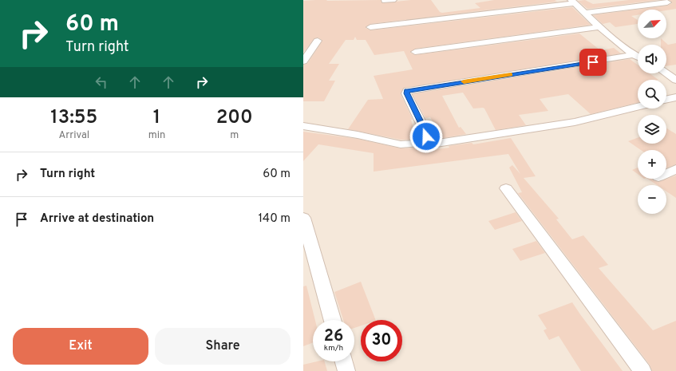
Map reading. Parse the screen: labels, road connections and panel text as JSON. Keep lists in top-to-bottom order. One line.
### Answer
{"north":"top right","page":{"turn":["60 m","Turn right"],"map_buttons":["+","−"],"eta":["13:55","Arrival","1","min","200","m"],"list":[{"name":"Turn right","value":"60 m"},{"name":"Arrive at destination","value":"140 m"}],"speed":"26 km/h","limit":"30","buttons":["Exit","Share"]}}
